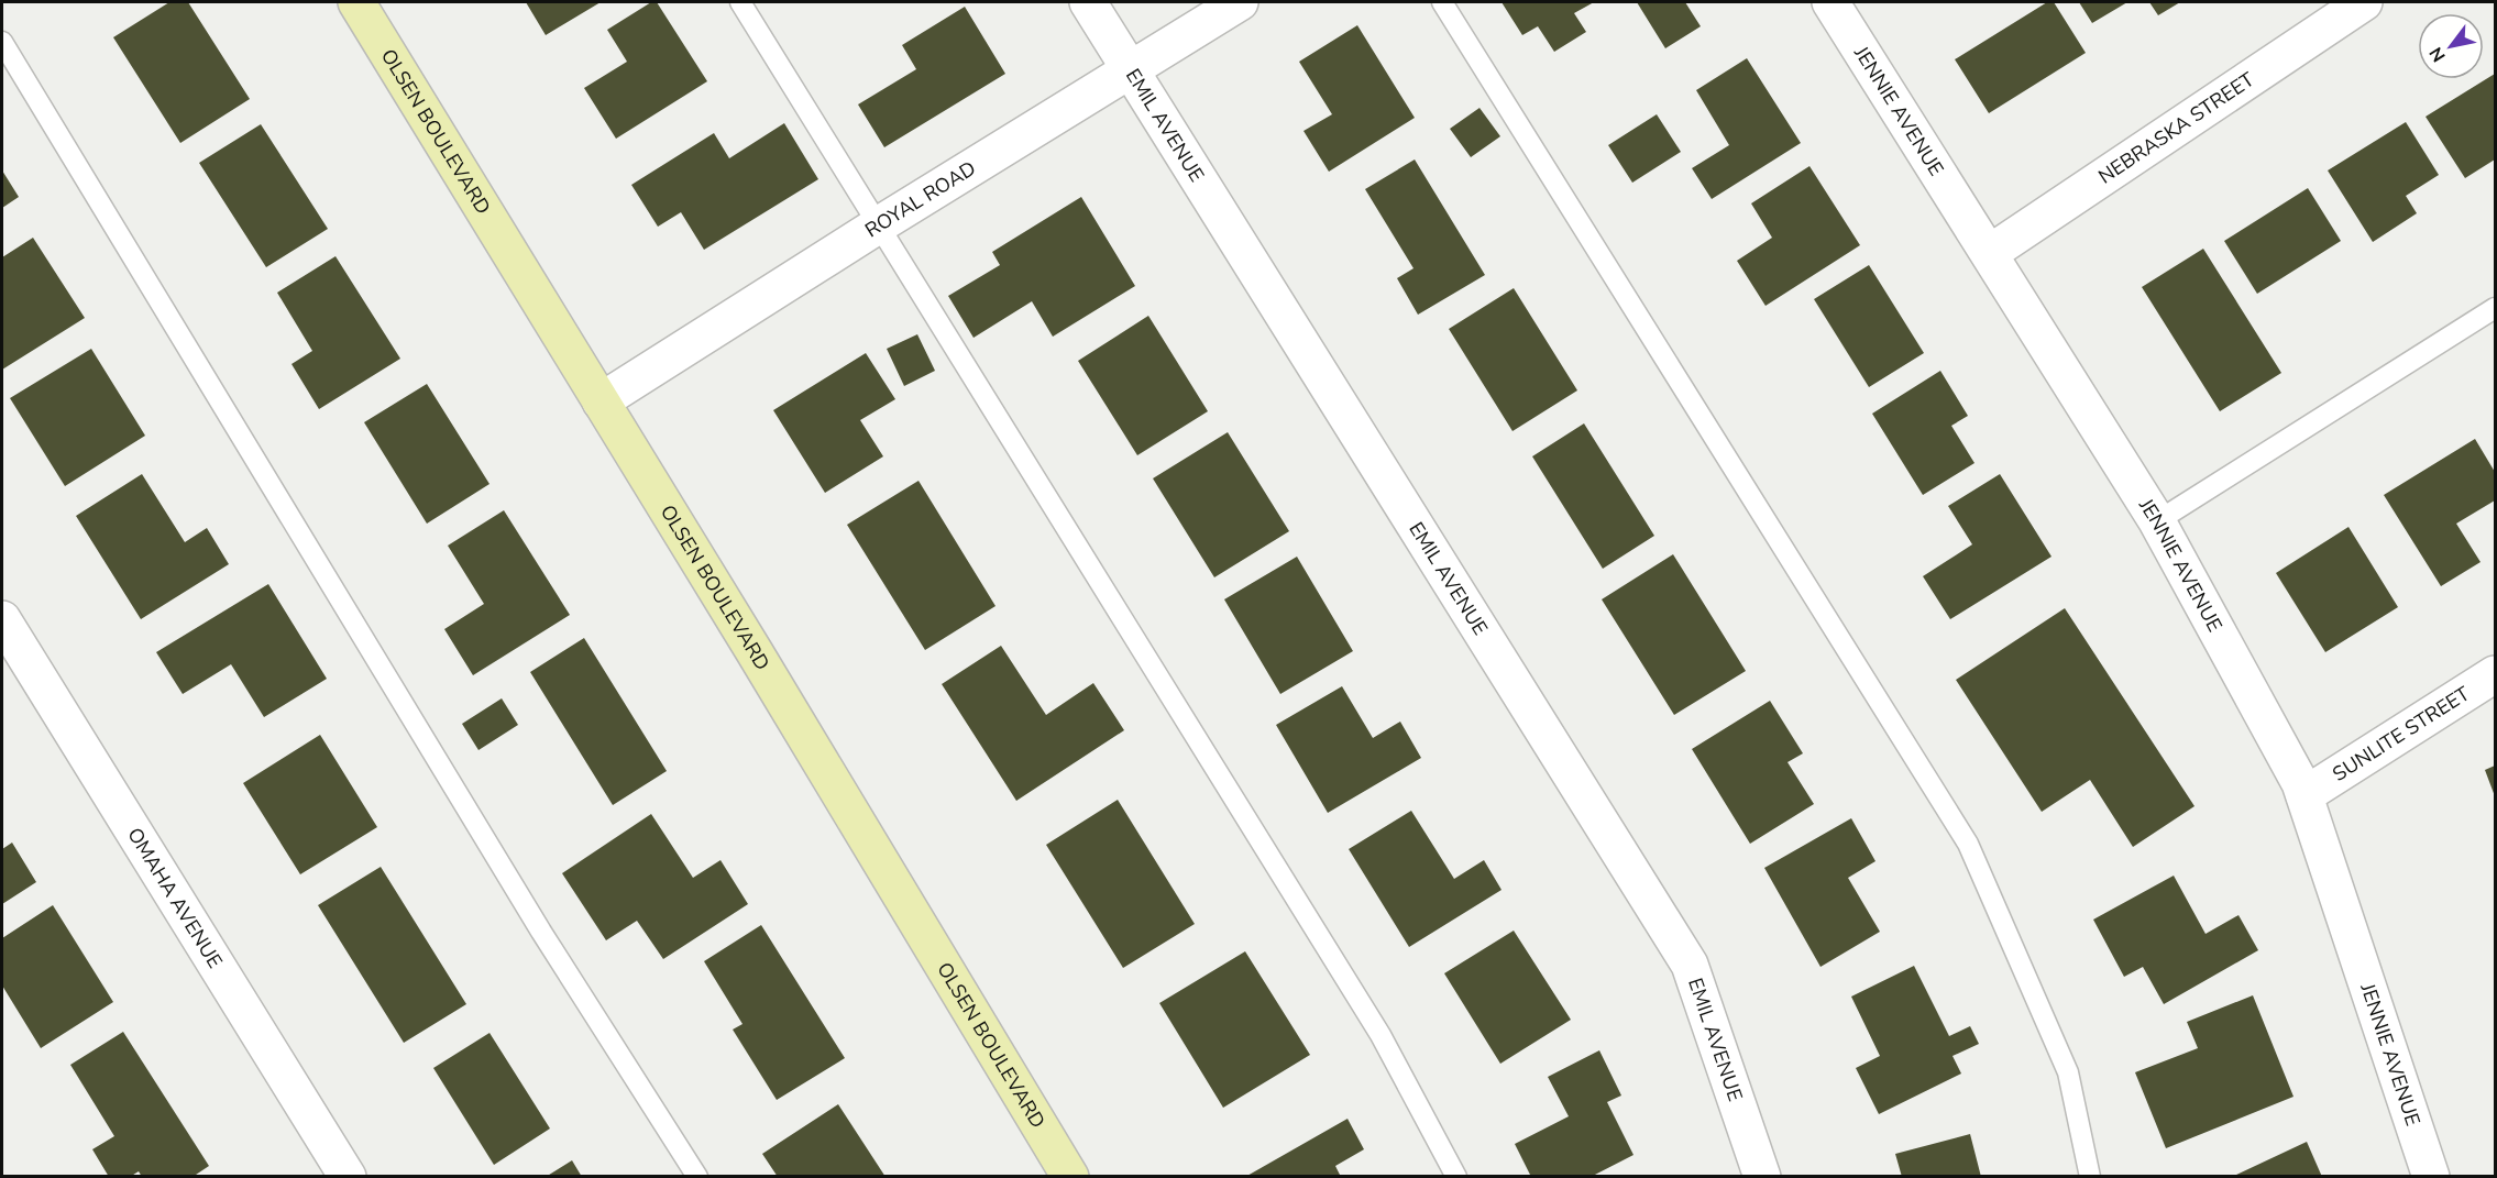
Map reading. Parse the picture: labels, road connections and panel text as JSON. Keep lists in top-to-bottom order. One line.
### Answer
{"streets":{"main road":["OLSEN BOULEVARD"],"street":["JENNIE AVENUE","EMIL AVENUE","NEBRASKA STREET","ROYAL ROAD","SUNLITE STREET","OMAHA AVENUE"]},"crossings":[["JENNIE AVENUE","NEBRASKA STREET"],["JENNIE AVENUE","SUNLITE STREET"],["EMIL AVENUE","ROYAL ROAD"],["OLSEN BOULEVARD","ROYAL ROAD"]],"north":"bottom left"}
